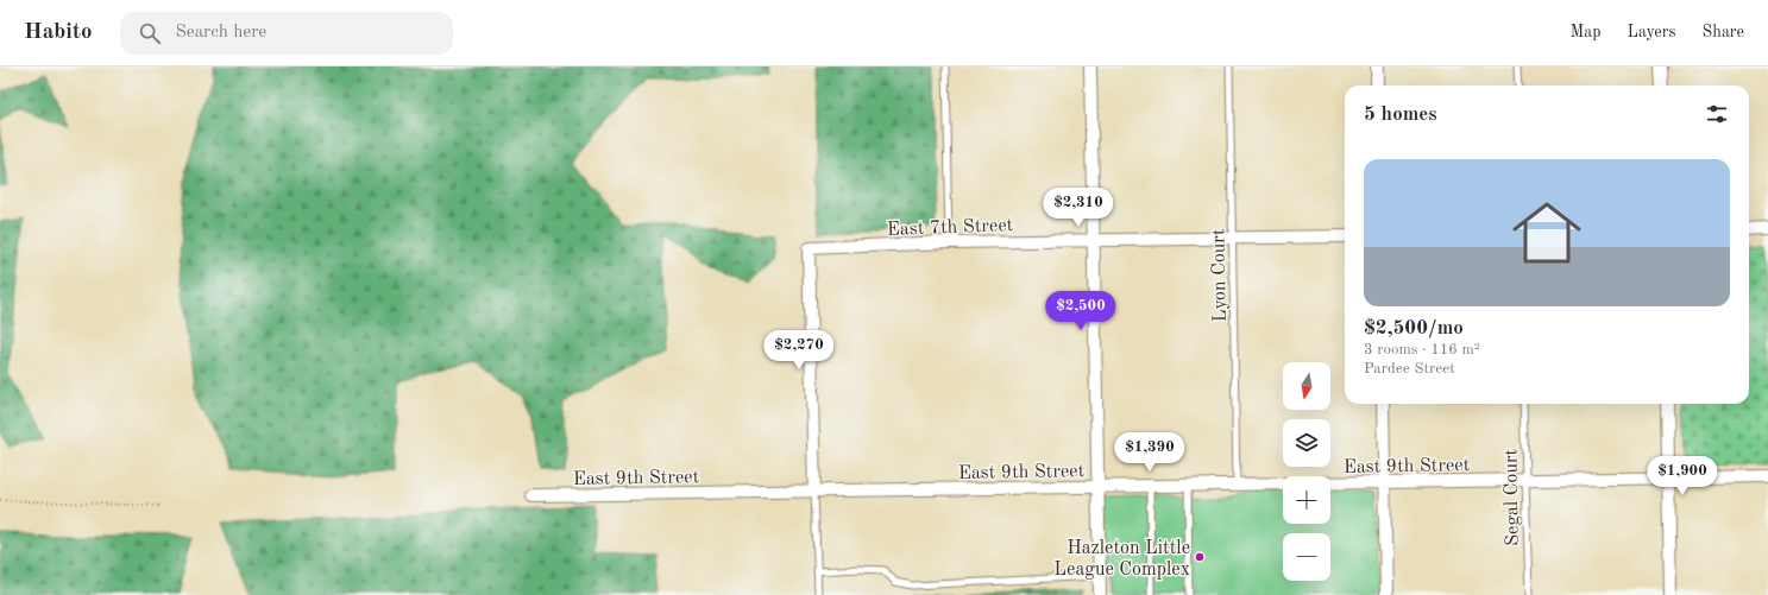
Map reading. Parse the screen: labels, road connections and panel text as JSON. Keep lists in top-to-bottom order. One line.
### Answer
{"streets":{"street":["East 7th Street","East 9th Street"],"lane":["Lyon Court","Segal Court"]},"crossings":[["East 7th Street","Lyon Court"],["East 7th Street","East 9th Street"],["Lyon Court","East 9th Street"],["East 9th Street","Segal Court"]],"places":["Hazleton Little League Complex"],"north":"bottom","page":{"header":"Habito","search":"Search here","nav":["Map","Layers","Share"],"heading":"5 homes","list":[{"name":"$2,500/mo","note":"3 rooms · 116 m² · Pardee Street"}],"price":["$2,310","$2,500","$2,270","$1,390","$1,900"],"map_buttons":["+","−"]}}
